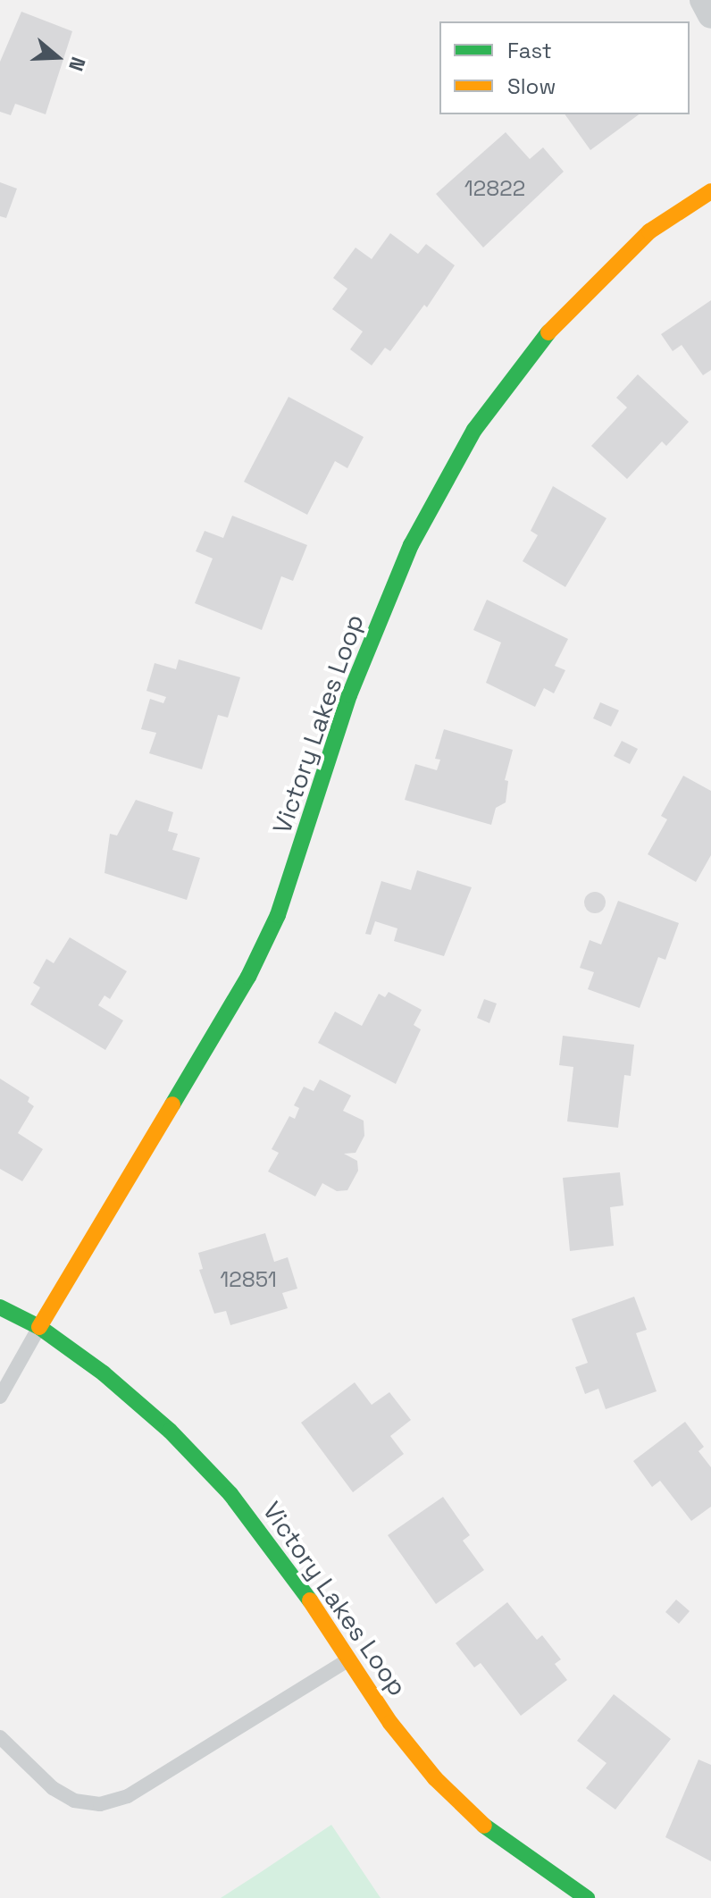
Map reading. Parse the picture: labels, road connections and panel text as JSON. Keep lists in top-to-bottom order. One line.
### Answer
{"streets":{"street":["Victory Lakes Loop"]},"house_numbers":["12822","12851"],"legend":["Fast","Slow"],"north":"right"}
